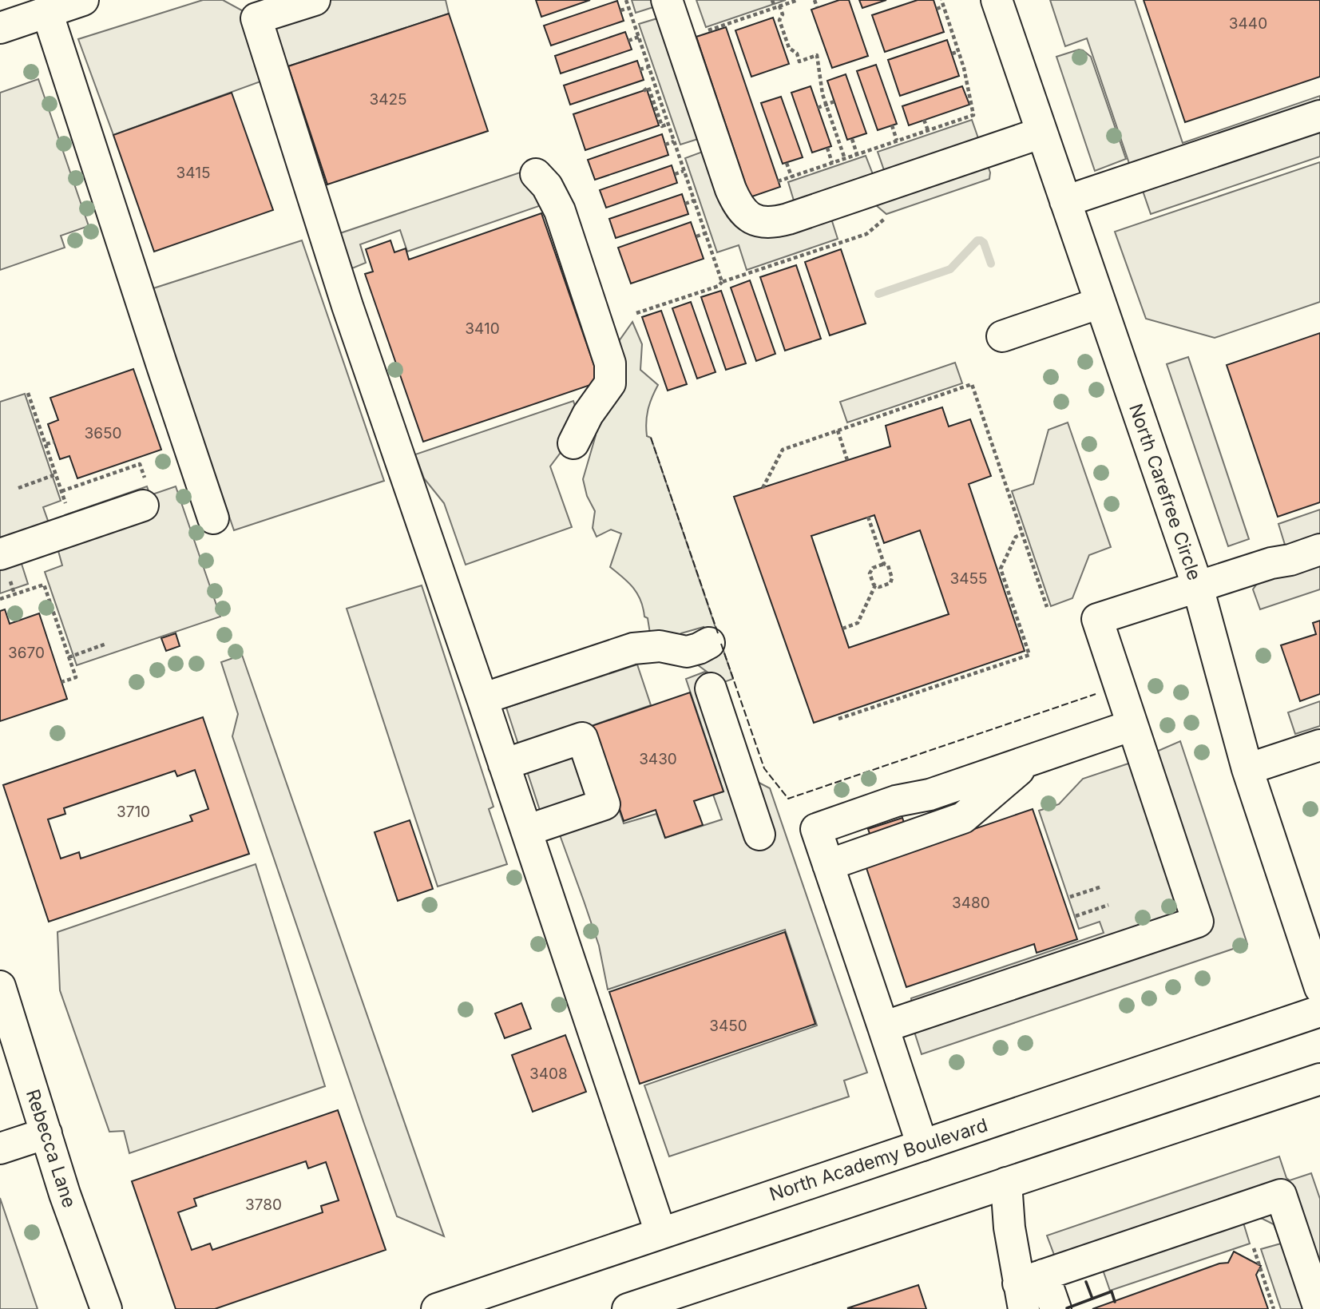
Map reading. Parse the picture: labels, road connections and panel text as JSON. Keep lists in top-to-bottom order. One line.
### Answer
{"streets":{"main road":["North Carefree Circle","Rebecca Lane","North Academy Boulevard"]},"house_numbers":["3440","3425","3415","3410","3650","3455","3670","3430","3710","3480","3450","3408","3780"]}
